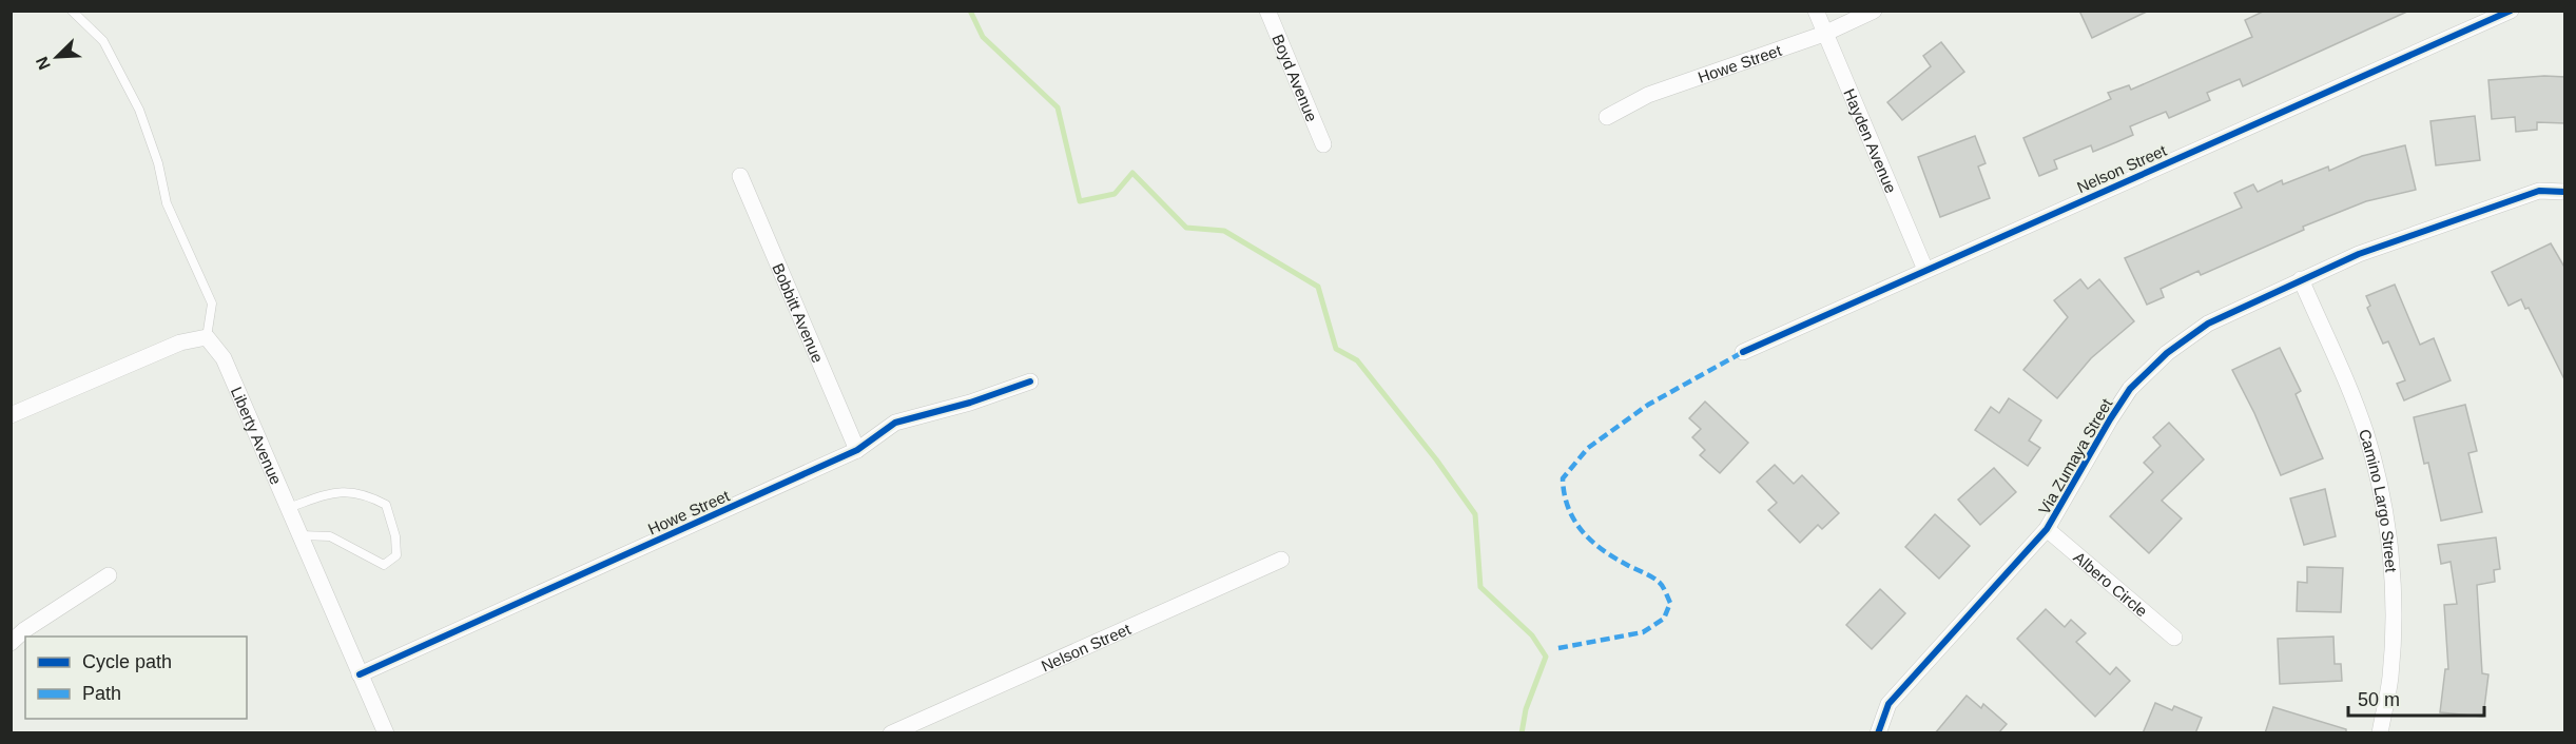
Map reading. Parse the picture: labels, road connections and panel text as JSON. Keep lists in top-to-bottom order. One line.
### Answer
{"streets":{"street":["Howe Street","Boyd Avenue","Hayden Avenue","Nelson Street","Bobbitt Avenue","Liberty Avenue","Via Zumaya Street","Camino Largo Street","Albero Circle"]},"crossings":[["Howe Street","Hayden Avenue"],["Howe Street","Bobbitt Avenue"],["Howe Street","Liberty Avenue"],["Hayden Avenue","Nelson Street"],["Via Zumaya Street","Camino Largo Street"],["Via Zumaya Street","Albero Circle"]],"legend":["Cycle path","Path"],"scale_bar":"50 m","north":"bottom left"}
